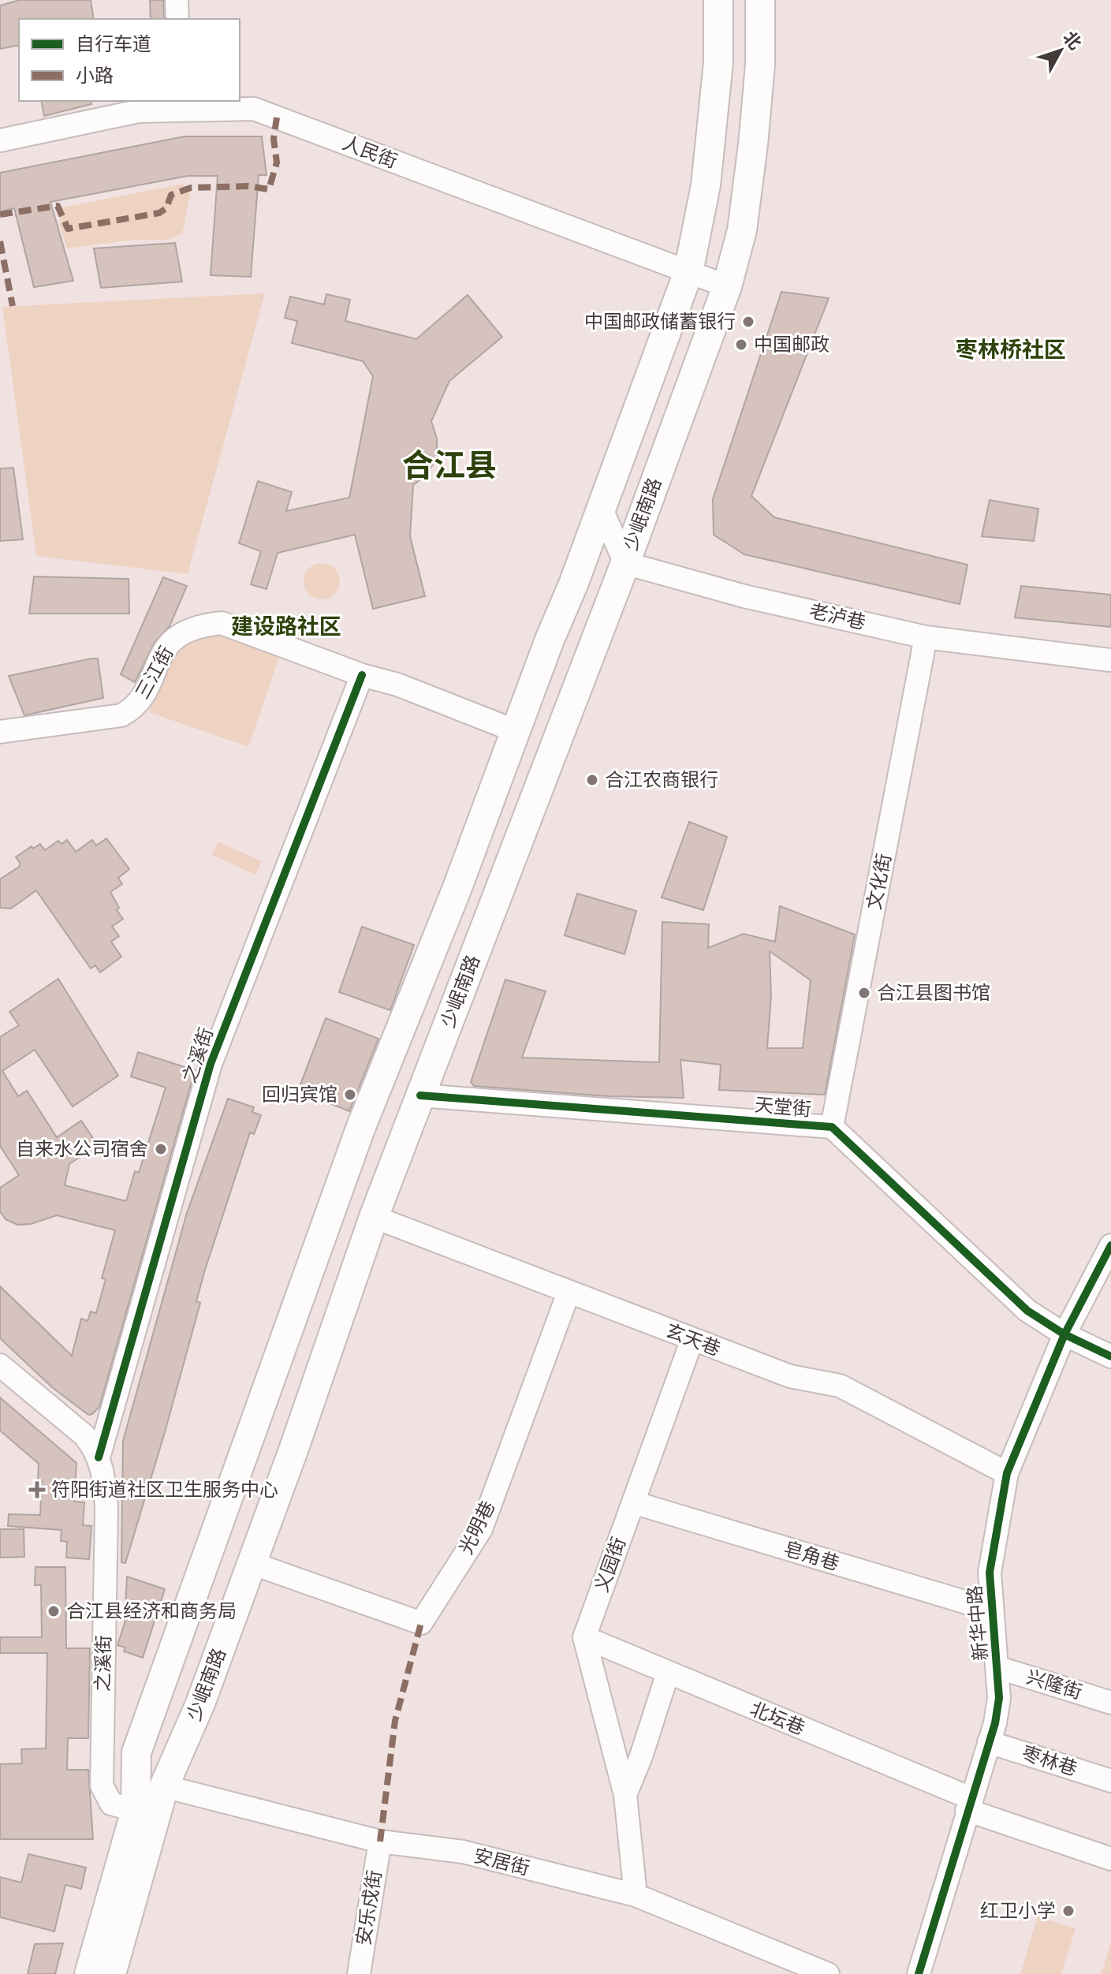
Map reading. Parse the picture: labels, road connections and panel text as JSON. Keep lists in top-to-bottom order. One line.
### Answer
{"streets":{"main road":["少岷南路"],"street":["人民街","老泸巷","三江街","文化街","之溪街","天堂街","玄天巷","光明巷","皂角巷","义园街","新华中路","兴隆街","北坛巷","枣林巷","安居街","安乐戍街"]},"crossings":[["人民街","少岷南路"],["少岷南路","老泸巷"],["少岷南路","天堂街"],["少岷南路","玄天巷"],["少岷南路","光明巷"],["少岷南路","安居街"],["老泸巷","文化街"],["三江街","之溪街"],["文化街","天堂街"],["天堂街","新华中路"],["玄天巷","光明巷"],["玄天巷","义园街"],["玄天巷","新华中路"],["皂角巷","义园街"],["皂角巷","新华中路"],["义园街","北坛巷"],["新华中路","兴隆街"],["新华中路","北坛巷"],["新华中路","枣林巷"],["安居街","安乐戍街"]],"districts":["枣林桥社区","合江县","建设路社区"],"places":{"other":["中国邮政储蓄银行","中国邮政","合江农商银行","合江县图书馆","回归宾馆","自来水公司宿舍","合江县经济和商务局","红卫小学"],"health":["符阳街道社区卫生服务中心"]},"legend":["自行车道","小路"],"north":"top right"}
